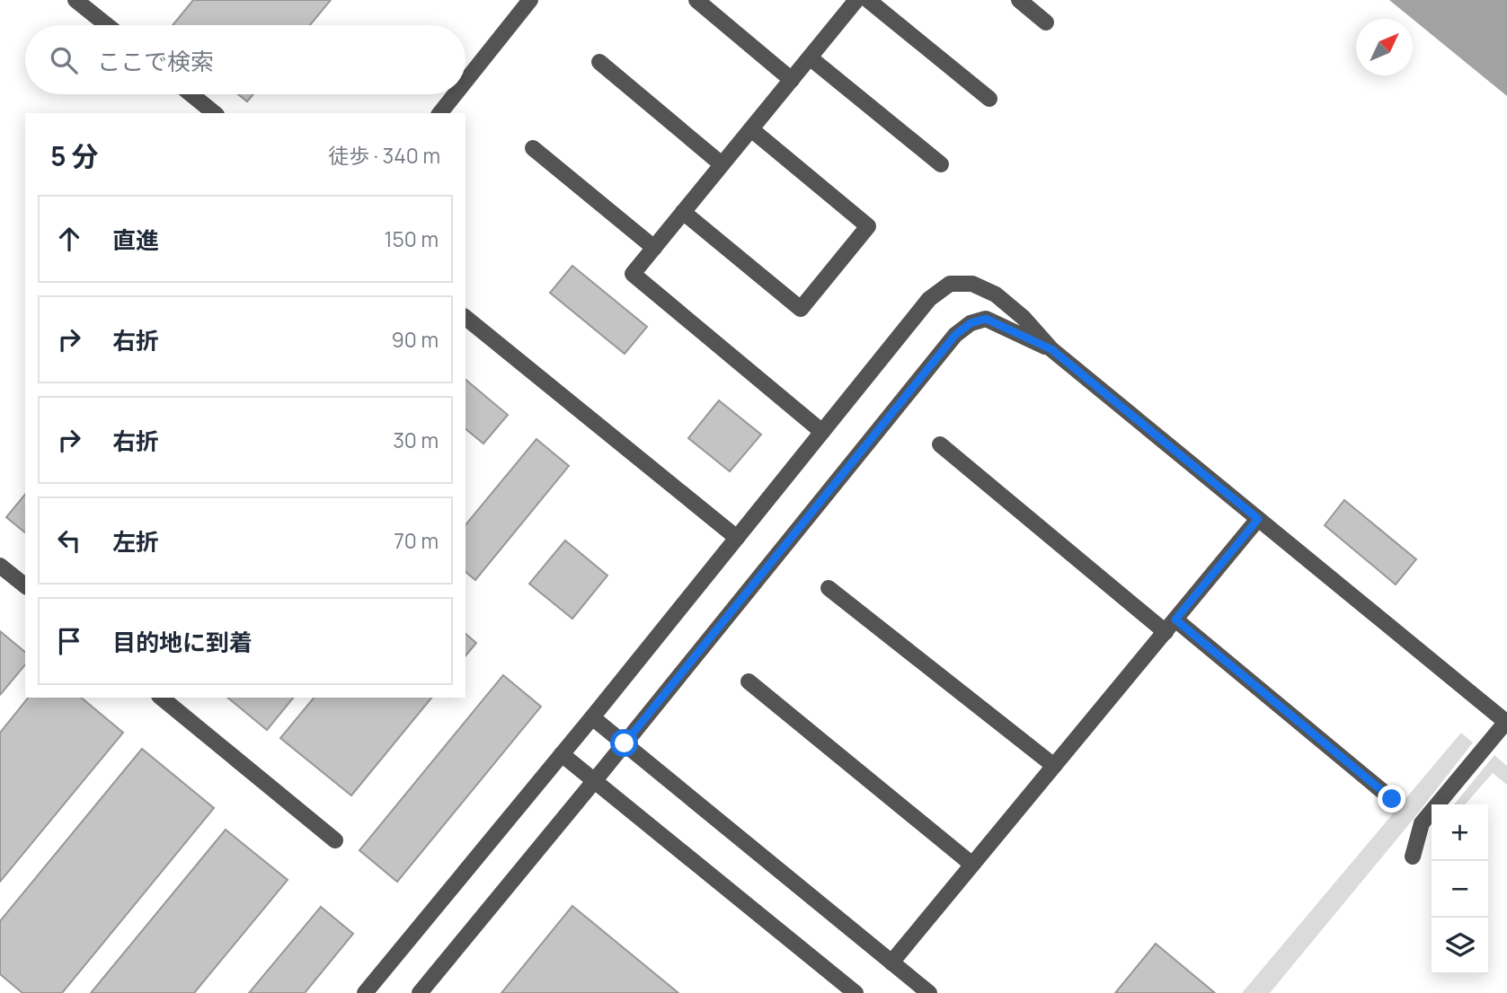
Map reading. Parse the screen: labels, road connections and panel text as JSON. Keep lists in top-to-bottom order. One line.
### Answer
{"north":"top right","page":{"search":"ここで検索","heading":["5 分","徒歩 · 340 m"],"list":[["直進","150 m"],["右折","90 m"],["右折","30 m"],["左折","70 m"],"目的地に到着"],"map_buttons":["+","−"]}}
